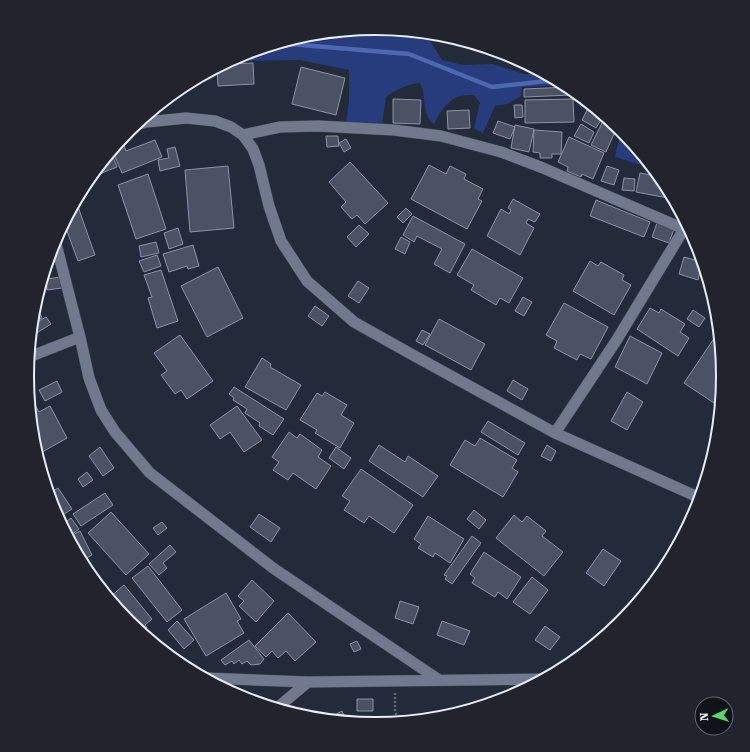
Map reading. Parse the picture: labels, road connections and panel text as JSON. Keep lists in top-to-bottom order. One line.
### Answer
{"north":"left"}
